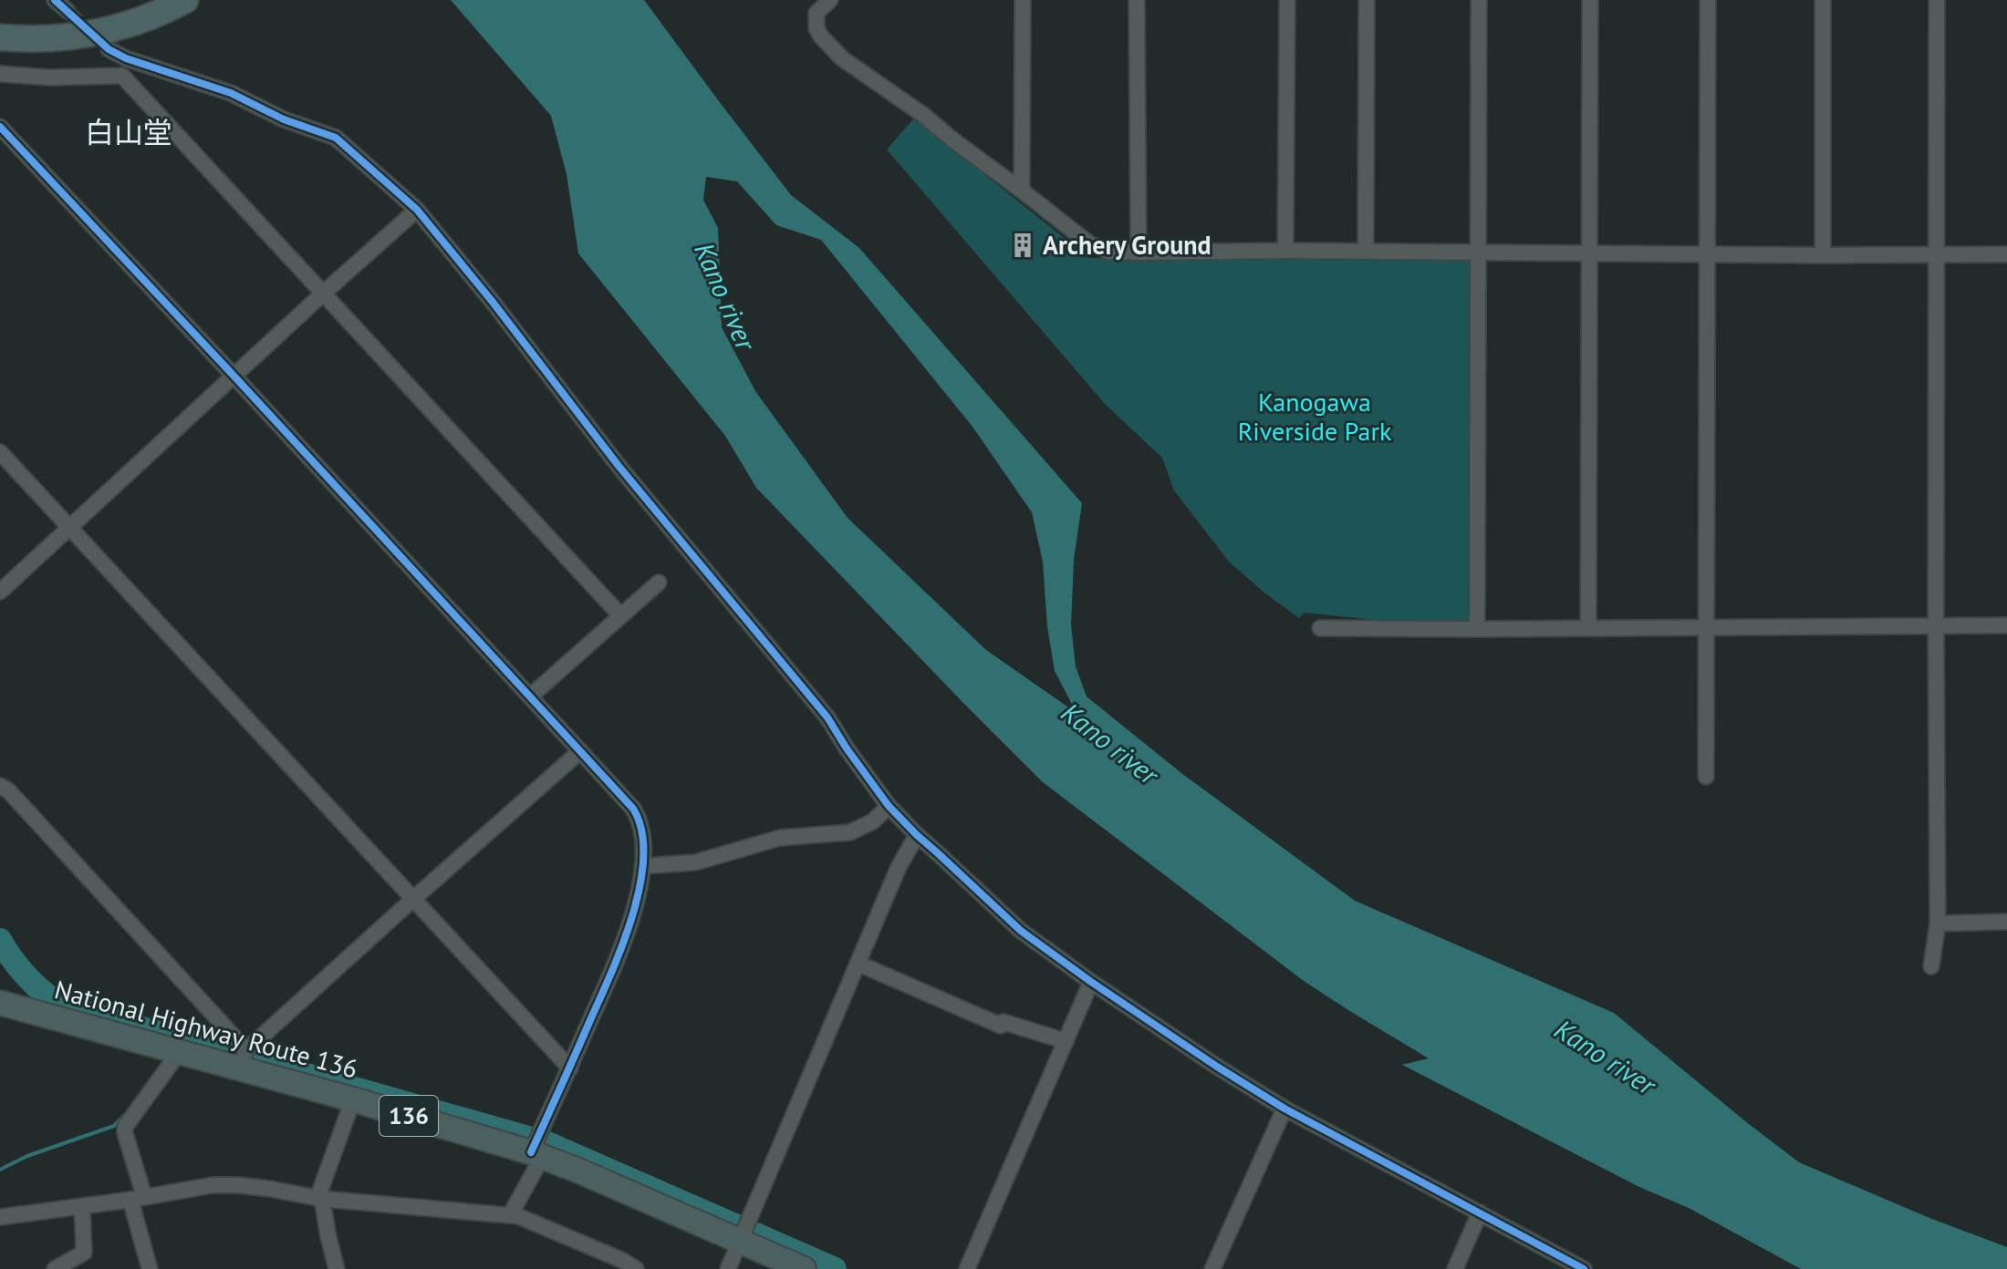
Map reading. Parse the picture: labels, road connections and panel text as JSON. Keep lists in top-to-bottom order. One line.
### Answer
{"streets":{"highway":["National Highway Route 136","136"]},"districts":["白山堂"],"water":["Kano river"],"parks":["Kanogawa Riverside Park"],"places":{"building":["Archery Ground"]}}
